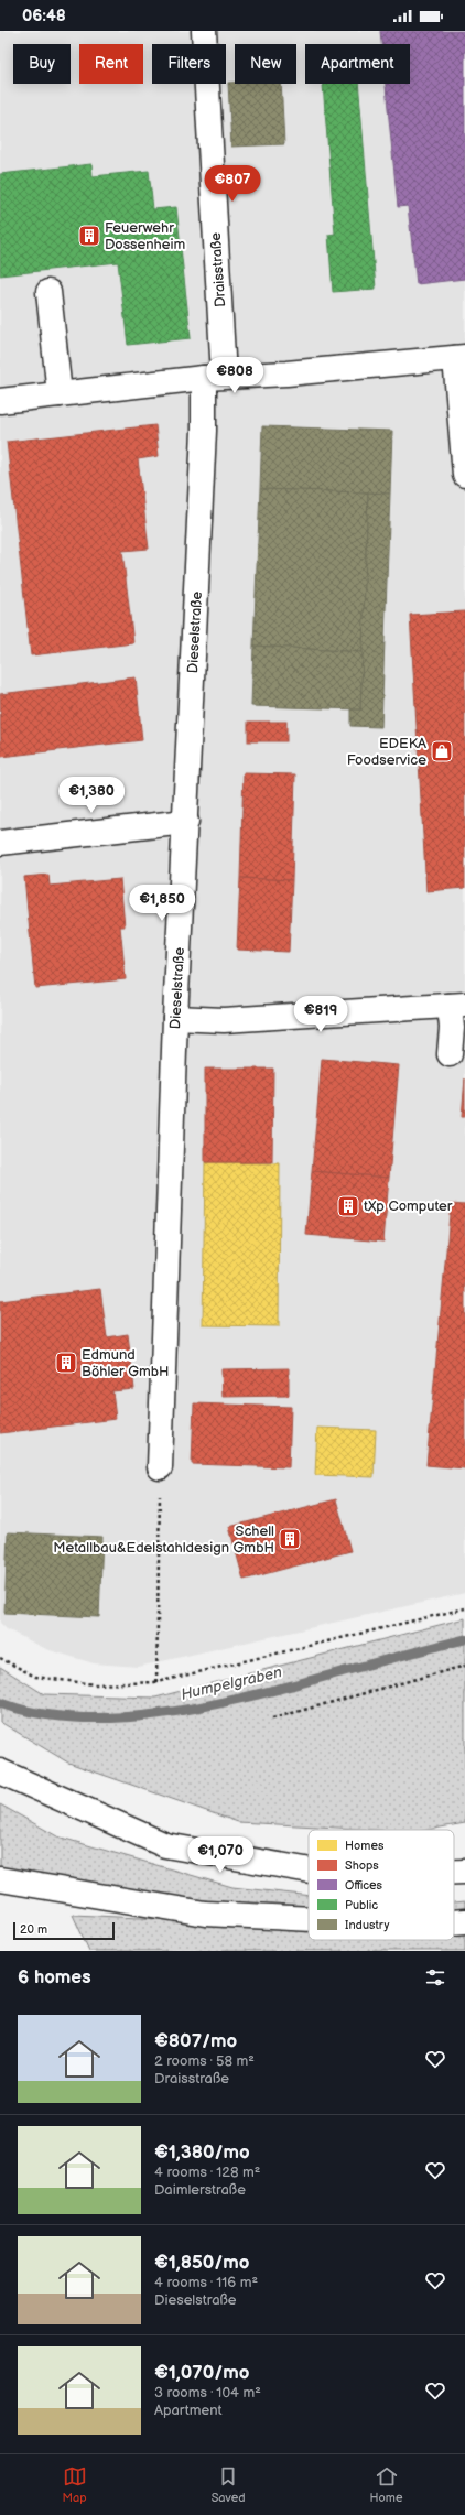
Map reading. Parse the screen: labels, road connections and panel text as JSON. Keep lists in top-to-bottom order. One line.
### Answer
{"streets":{"street":["Draisstraße","Dieselstraße"]},"crossings":[["Draisstraße","Dieselstraße"]],"water":["Humpelgraben"],"places":{"building":["Feuerwehr Dossenheim","tXp Computer","Edmund Böhler GmbH","Schell Metallbau&Edelstahldesign GmbH"],"shop":["EDEKA Foodservice"]},"legend":["Homes","Shops","Offices","Public","Industry"],"scale_bar":"20 m","page":{"status":"06:48","chip":["Buy","Rent","Filters","New","Apartment"],"price":["€807","€808","€1,380","€1,850","€819","€1,070"],"scale":"20 m","heading":"6 homes","list":[{"name":"€807/mo","note":"2 rooms · 58 m² · Draisstraße"},{"name":"€1,380/mo","note":"4 rooms · 128 m² · Daimlerstraße"},{"name":"€1,850/mo","note":"4 rooms · 116 m² · Dieselstraße"},{"name":"€1,070/mo","note":"3 rooms · 104 m² · Apartment"}],"tabs":["Map","Saved","Home"]}}
